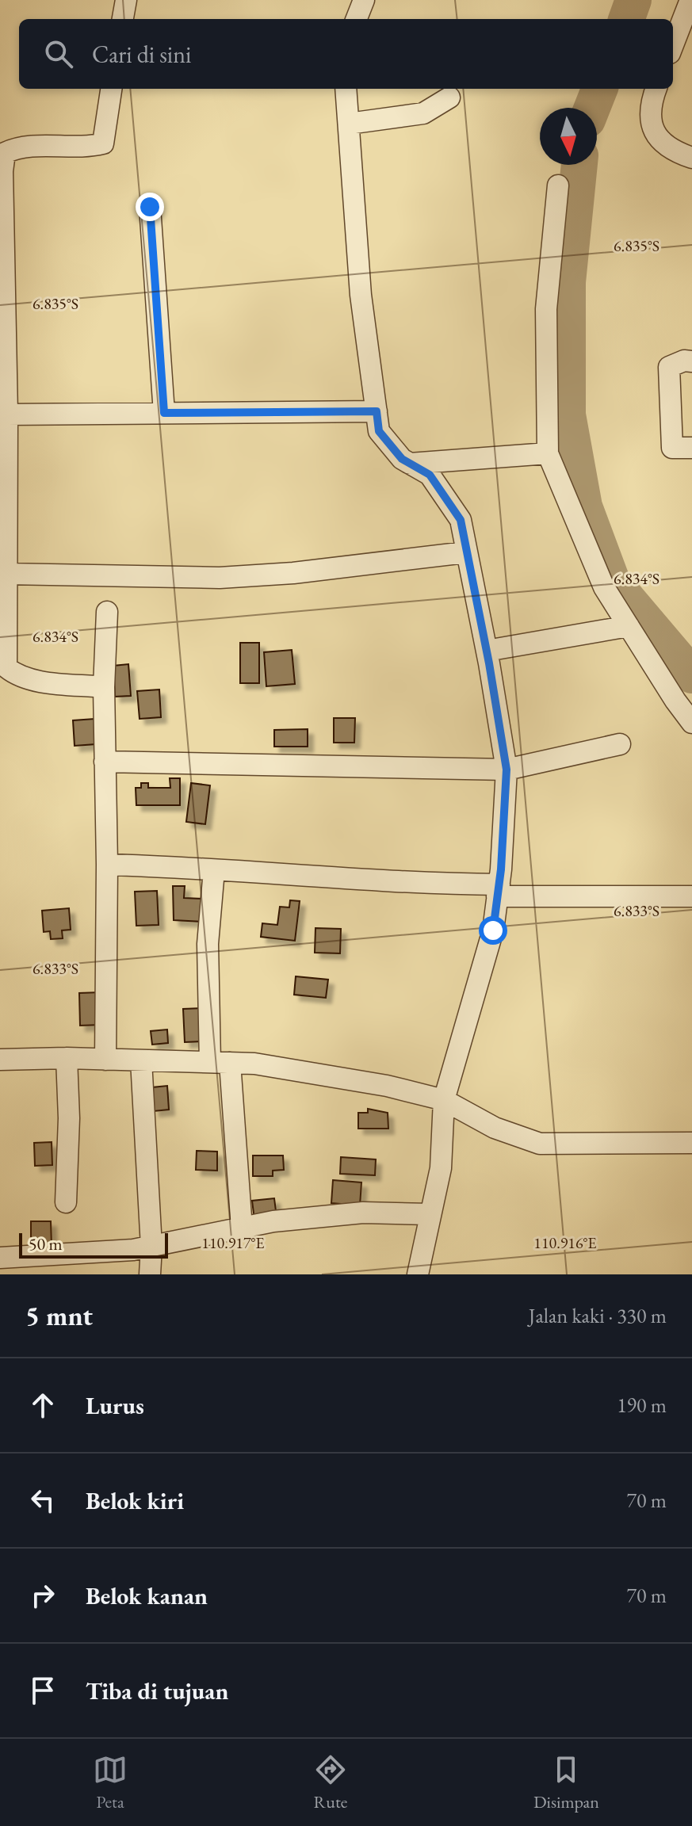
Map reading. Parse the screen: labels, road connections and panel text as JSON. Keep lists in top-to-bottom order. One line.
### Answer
{"scale_bar":"50 m","north":"bottom","page":{"search":"Cari di sini","scale":"50 m","heading":["5 mnt","Jalan kaki · 330 m"],"list":[["Lurus","190 m"],["Belok kiri","70 m"],["Belok kanan","70 m"],"Tiba di tujuan"],"nav":["Peta","Rute","Disimpan"]},"coordinates":["6.835°S","6.834°S","6.833°S","110.917°E","110.916°E"]}
